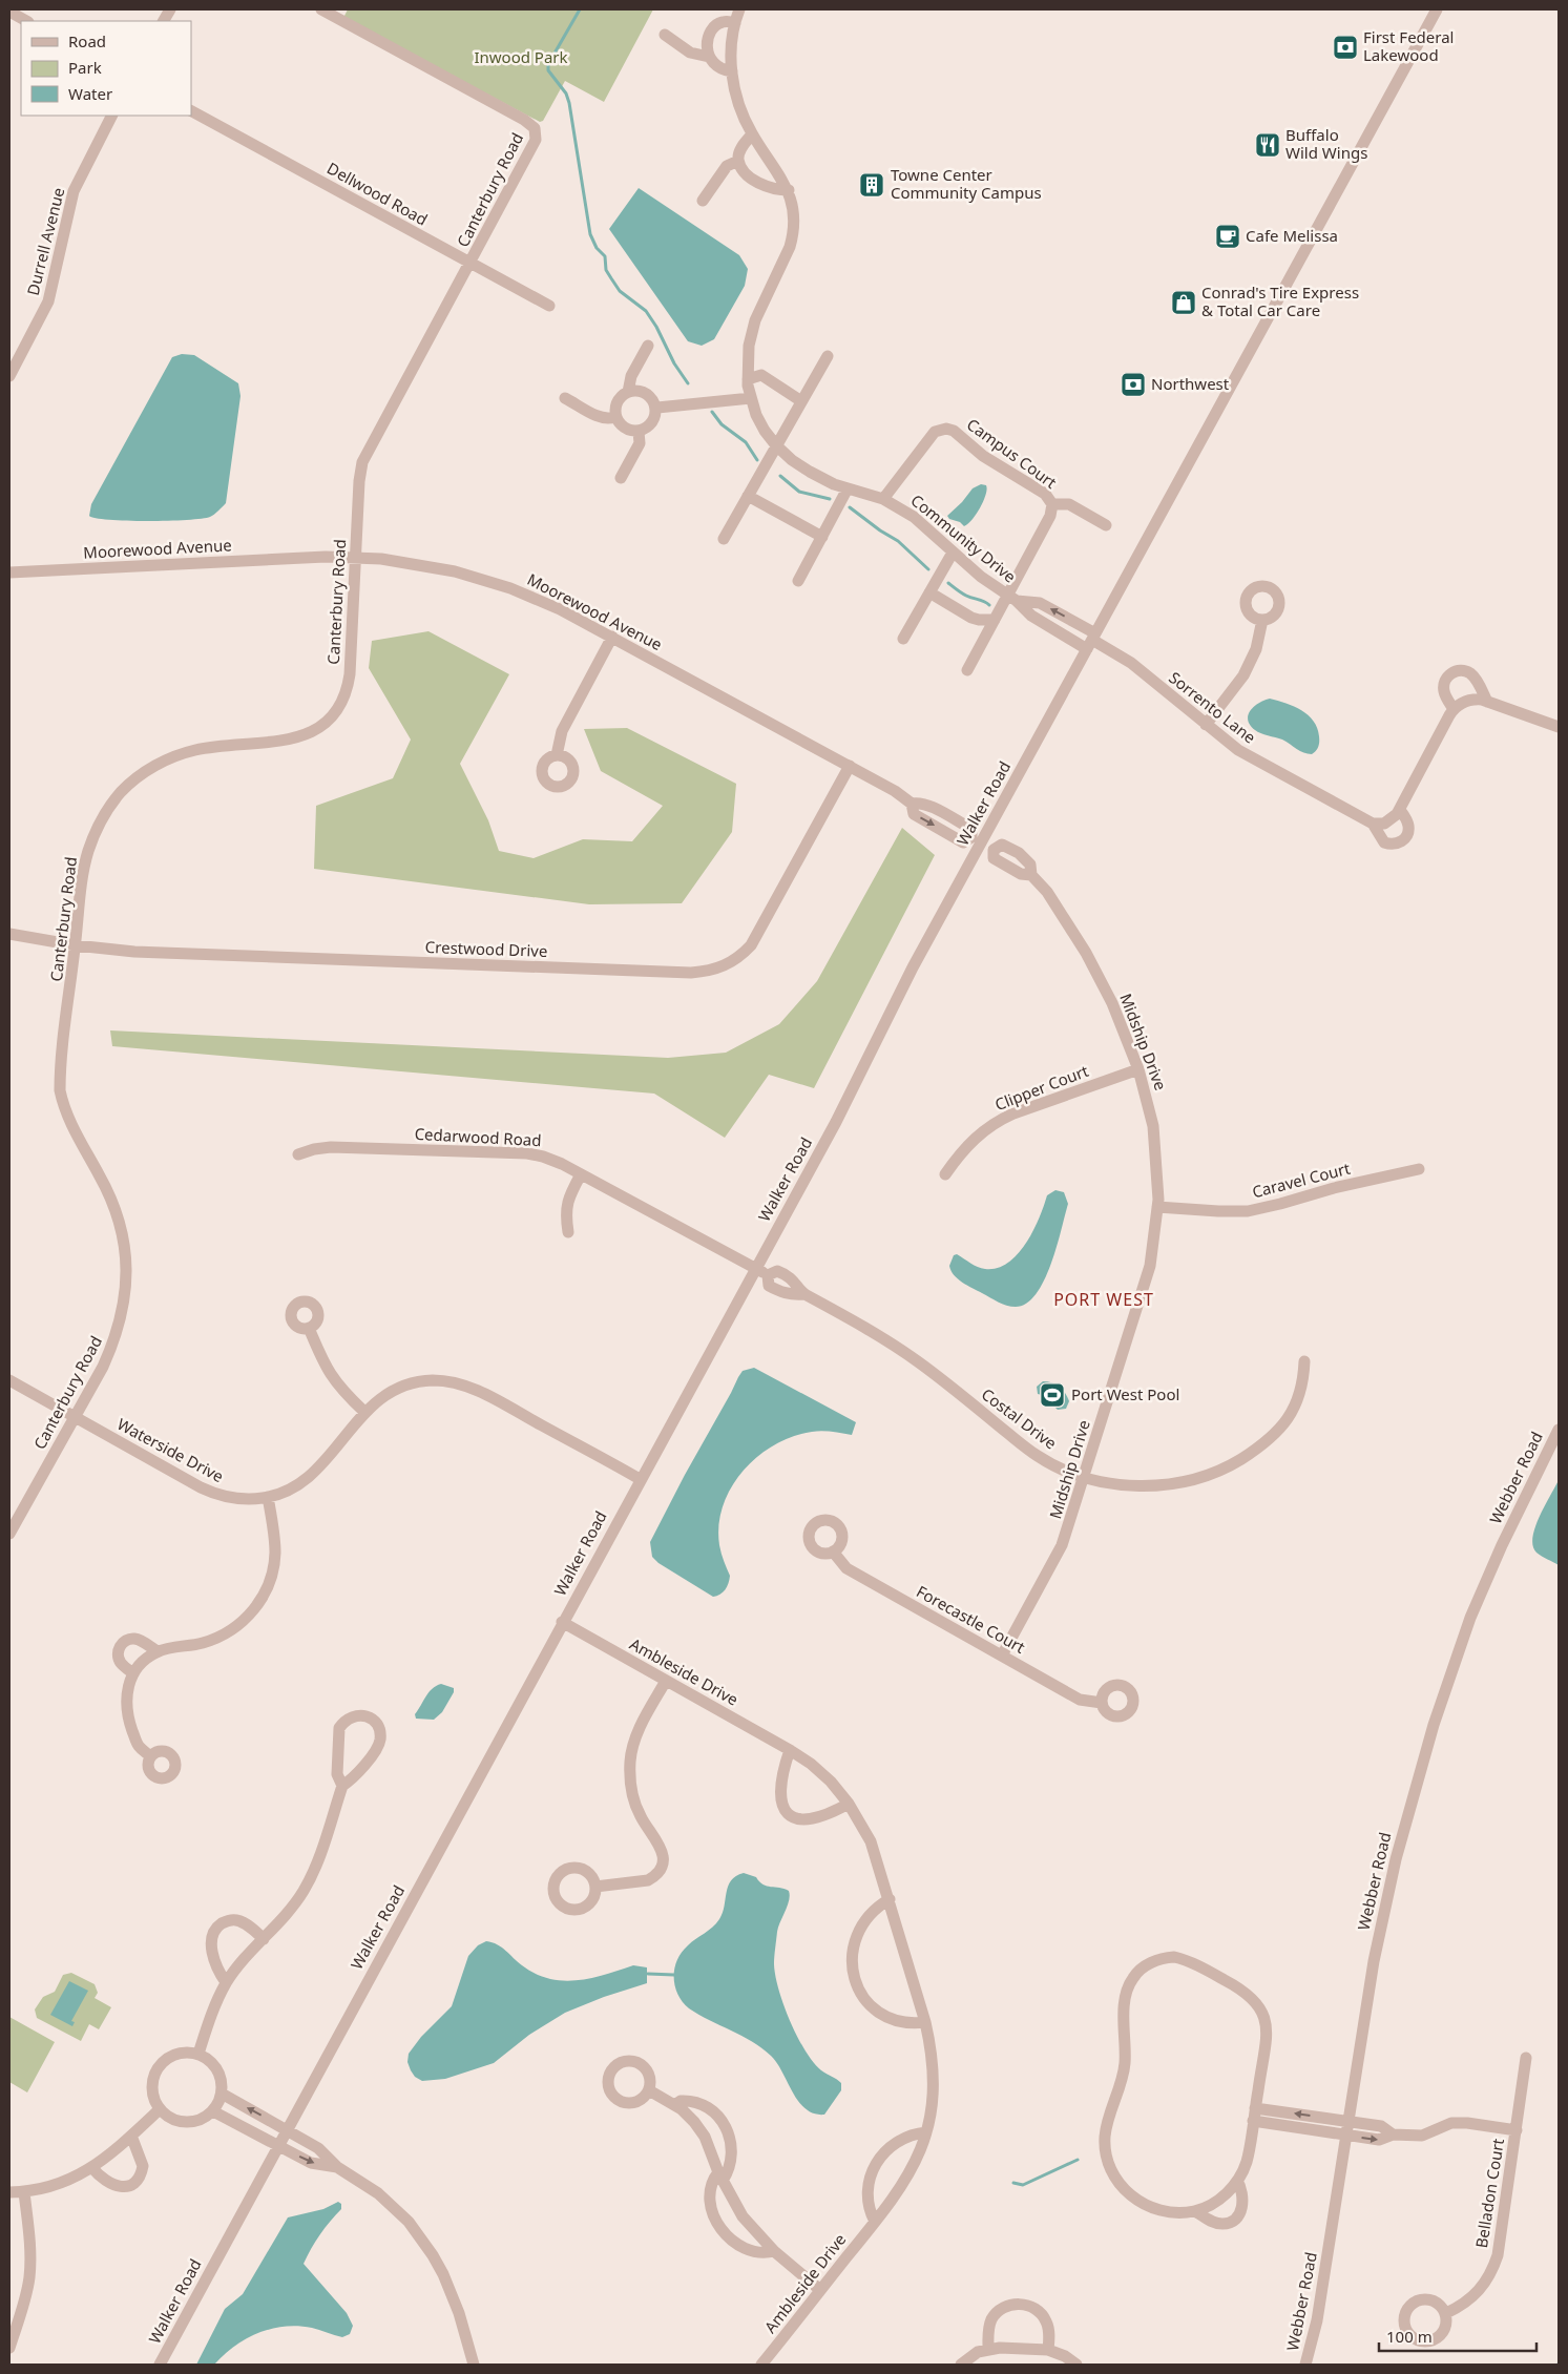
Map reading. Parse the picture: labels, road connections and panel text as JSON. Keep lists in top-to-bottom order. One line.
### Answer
{"streets":{"street":["Canterbury Road","Dellwood Road","Durrell Avenue","Campus Court","Community Drive","Moorewood Avenue","Sorrento Lane","Walker Road","Crestwood Drive","Midship Drive","Clipper Court","Cedarwood Road","Caravel Court","Costal Drive","Waterside Drive","Webber Road","Forecastle Court","Ambleside Drive","Belladon Court"]},"crossings":[["Canterbury Road","Dellwood Road"],["Canterbury Road","Moorewood Avenue"],["Canterbury Road","Crestwood Drive"],["Canterbury Road","Waterside Drive"],["Campus Court","Community Drive"],["Community Drive","Sorrento Lane"],["Community Drive","Walker Road"],["Moorewood Avenue","Walker Road"],["Moorewood Avenue","Crestwood Drive"],["Moorewood Avenue","Midship Drive"],["Sorrento Lane","Walker Road"],["Walker Road","Midship Drive"],["Walker Road","Cedarwood Road"],["Walker Road","Costal Drive"],["Walker Road","Waterside Drive"],["Walker Road","Ambleside Drive"],["Midship Drive","Clipper Court"],["Midship Drive","Caravel Court"],["Midship Drive","Costal Drive"],["Midship Drive","Forecastle Court"],["Cedarwood Road","Costal Drive"]],"districts":["PORT WEST"],"parks":["Inwood Park"],"places":{"bank":["First Federal Lakewood","Northwest"],"restaurant":["Buffalo Wild Wings"],"building":["Towne Center Community Campus"],"cafe":["Cafe Melissa"],"shop":["Conrad's Tire Express & Total Car Care"],"sports":["Port West Pool"]},"legend":["Road","Park","Water"],"scale_bar":"100 m"}
